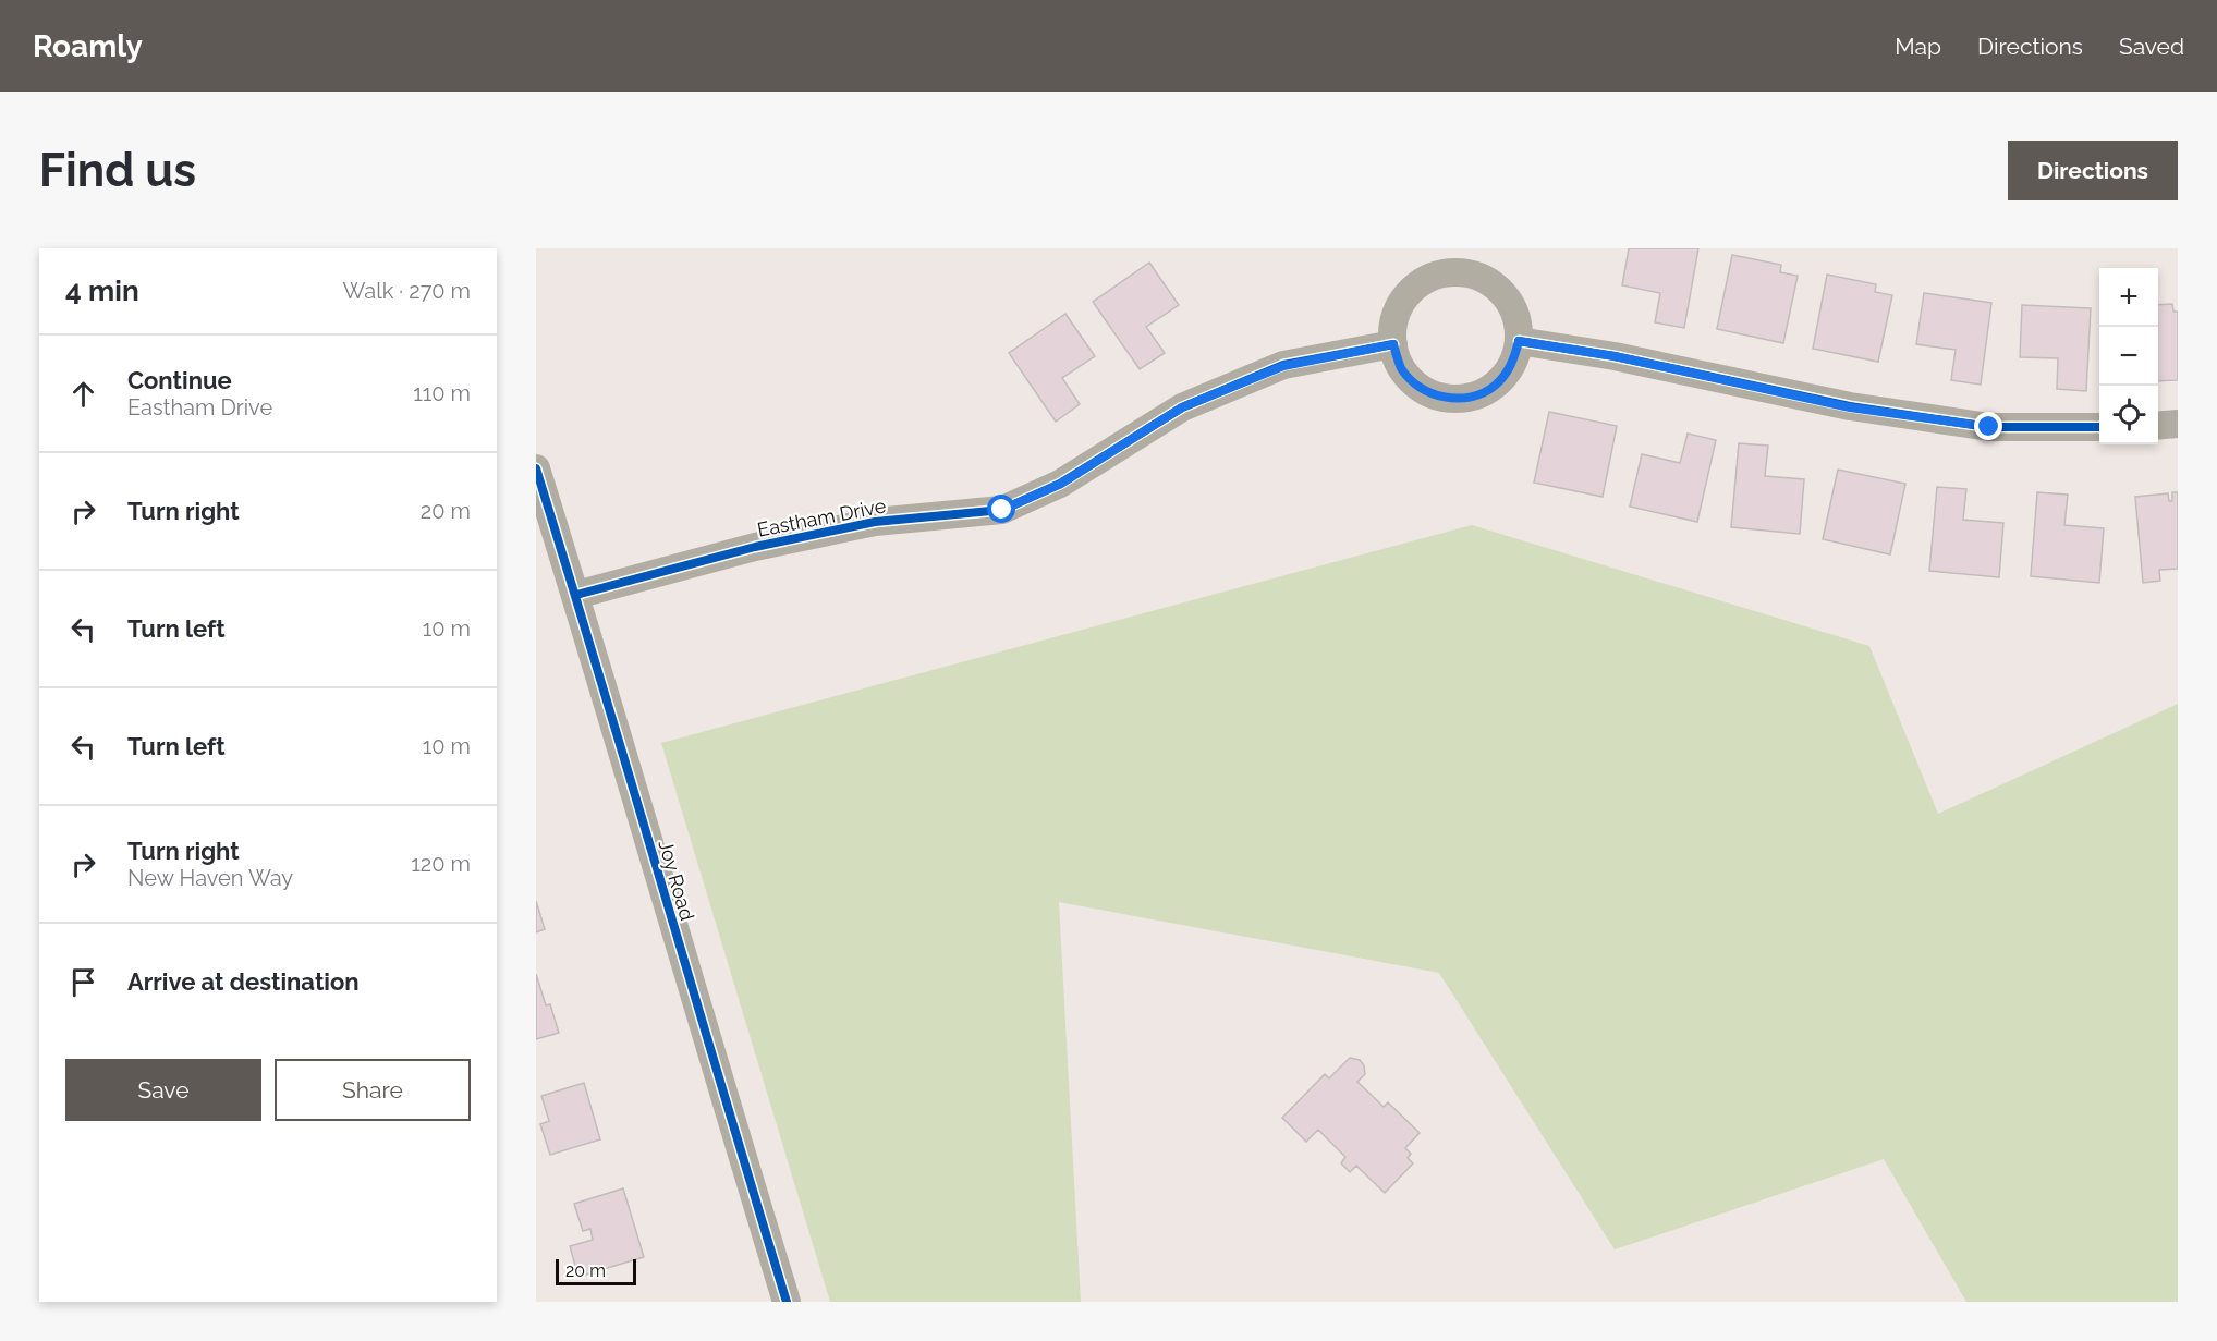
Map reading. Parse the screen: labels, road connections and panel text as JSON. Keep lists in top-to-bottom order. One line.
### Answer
{"streets":{"street":["Eastham Drive","Joy Road"]},"crossings":[["Eastham Drive","Joy Road"]],"scale_bar":"20 m","page":{"header":"Roamly","nav":["Map","Directions","Saved"],"buttons":["Directions",["Save","Share"]],"title":"Find us","heading":["4 min","Walk · 270 m"],"map_buttons":["+","−"],"list":[["Continue","Eastham Drive","110 m"],["Turn right","20 m"],["Turn left","10 m"],["Turn left","10 m"],["Turn right","New Haven Way","120 m"],"Arrive at destination"],"scale":"20 m"}}
